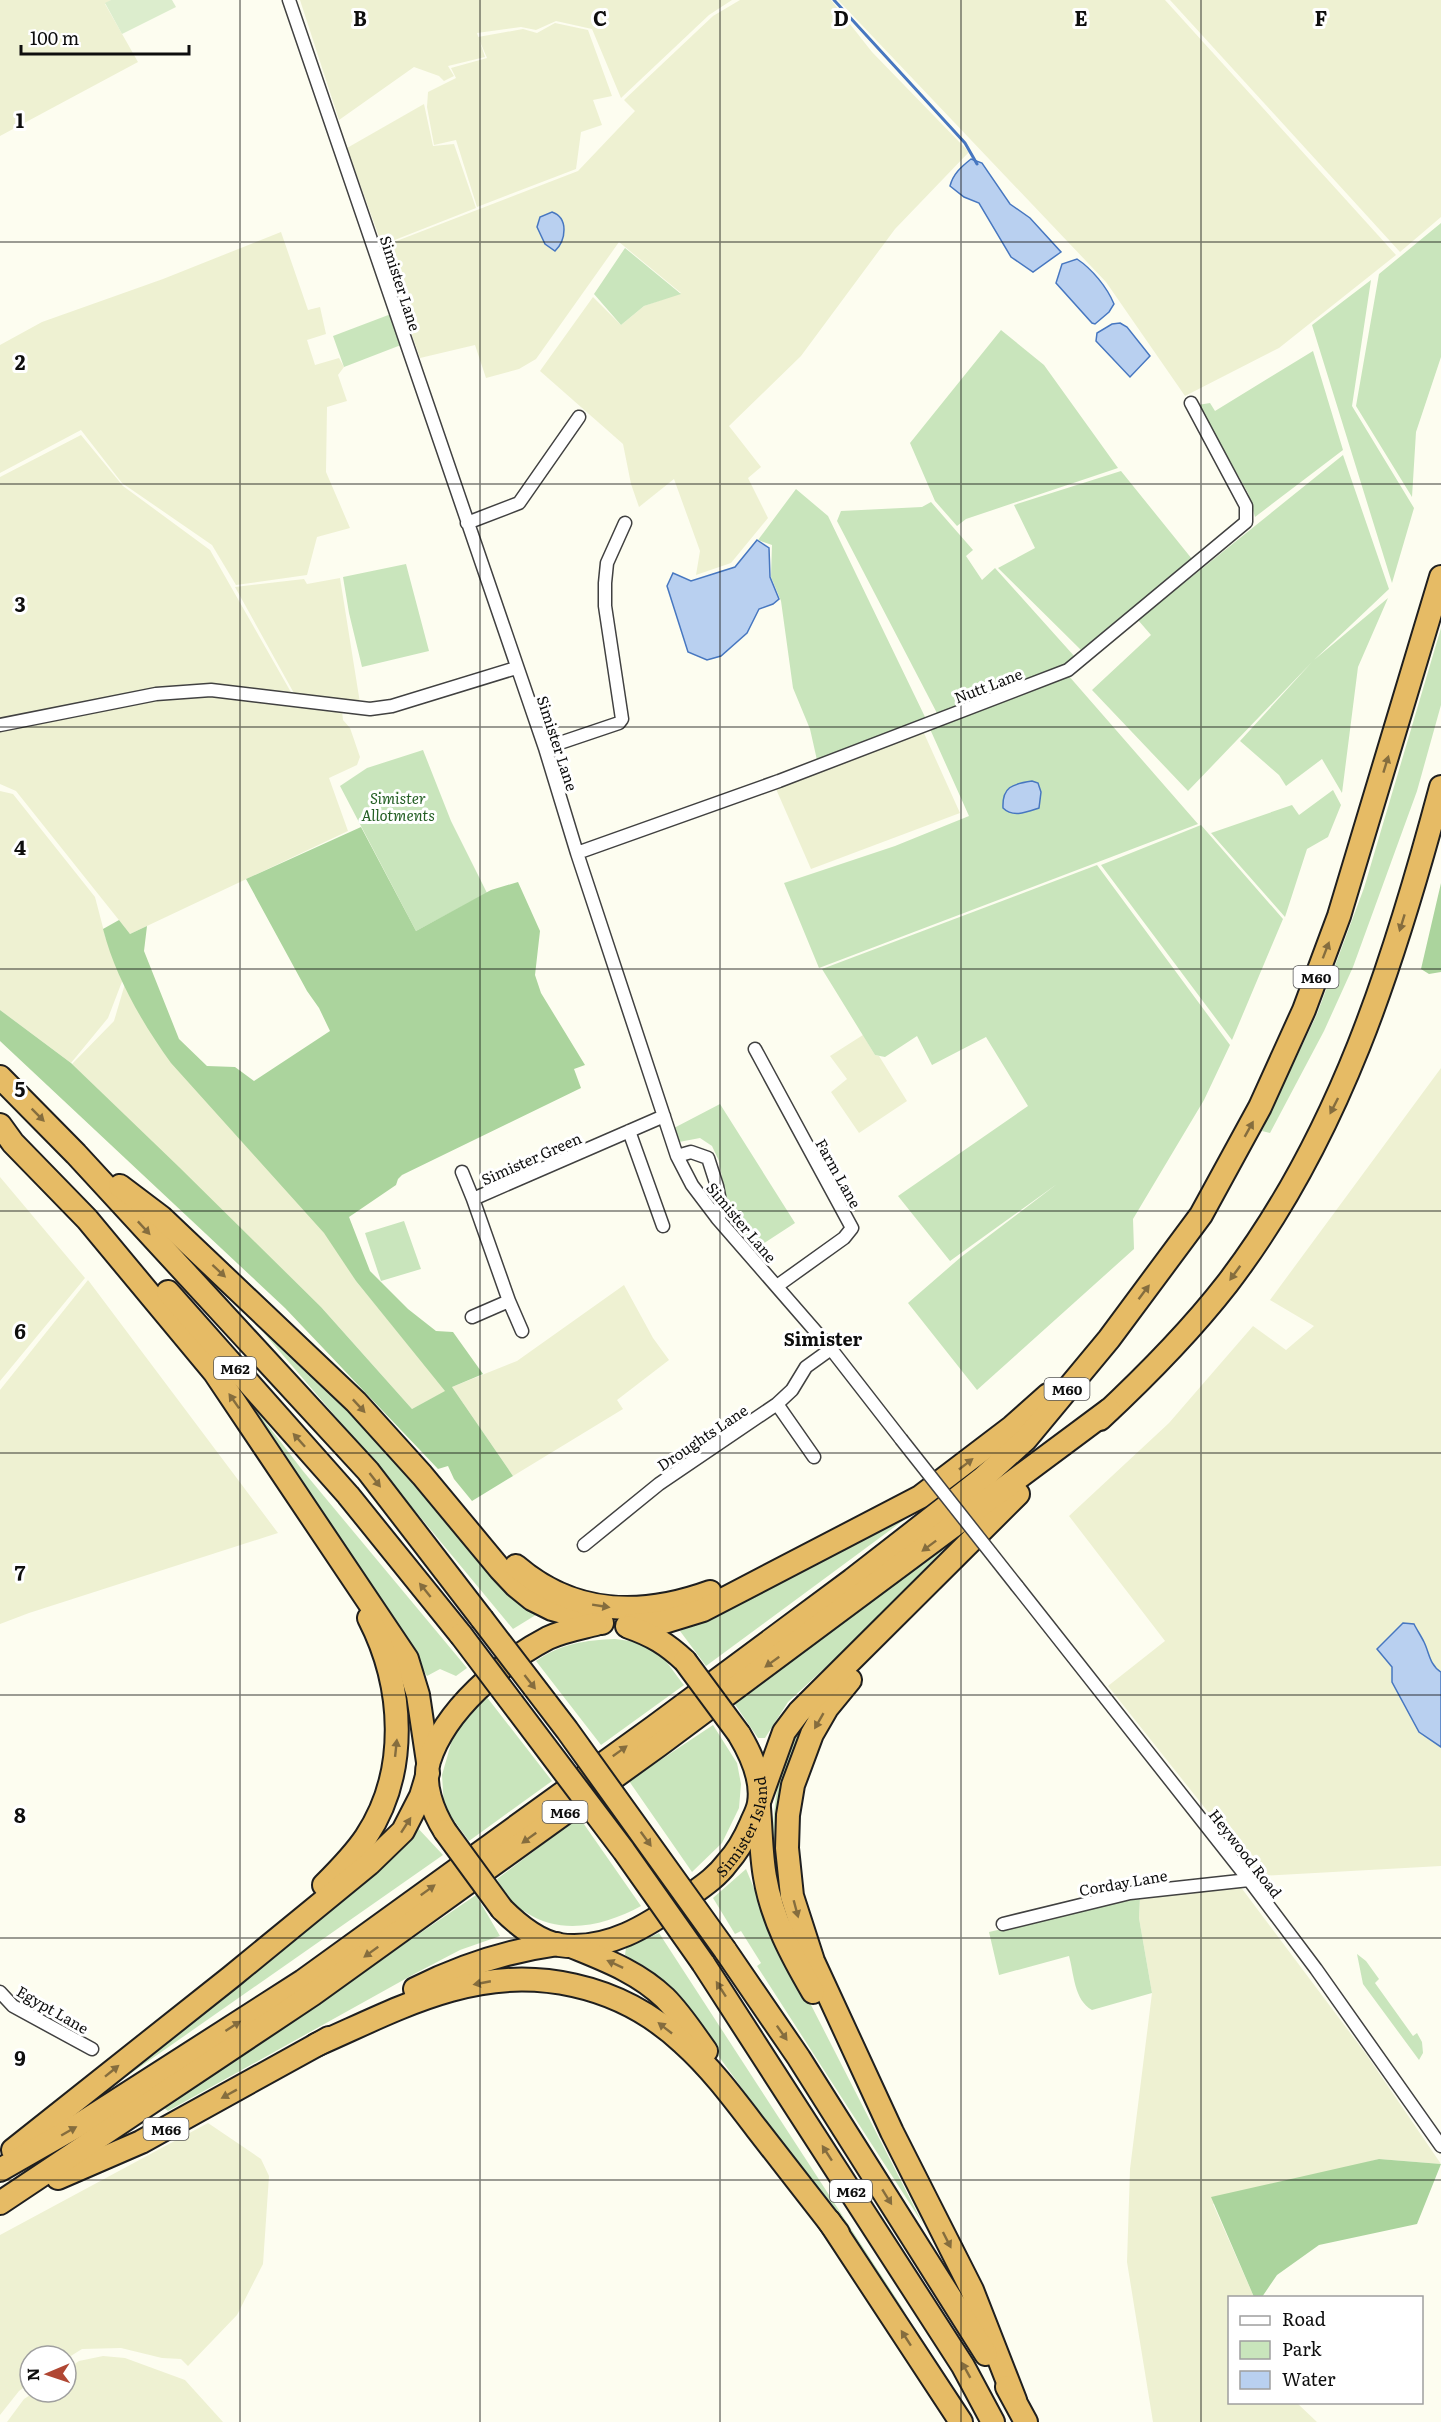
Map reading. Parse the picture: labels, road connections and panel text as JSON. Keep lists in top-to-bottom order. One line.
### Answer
{"streets":{"highway":["M60","M62","M66","Simister Island"],"street":["Simister Lane","Nutt Lane","Simister Green","Farm Lane","Droughts Lane","Heywood Road","Corday Lane","Egypt Lane"]},"crossings":[["Simister Lane","Nutt Lane"],["Simister Lane","Simister Green"],["Simister Lane","Farm Lane"],["Simister Lane","Droughts Lane"],["Simister Lane","Heywood Road"],["M60","M66"],["M66","Simister Island"],["Heywood Road","Corday Lane"]],"districts":["Simister"],"parks":["Simister Allotments"],"legend":["Road","Park","Water"],"scale_bar":"100 m","north":"left","grid":{"columns":["B","C","D","E","F"],"rows":["1","2","3","4","5","6","7","8","9"]}}
